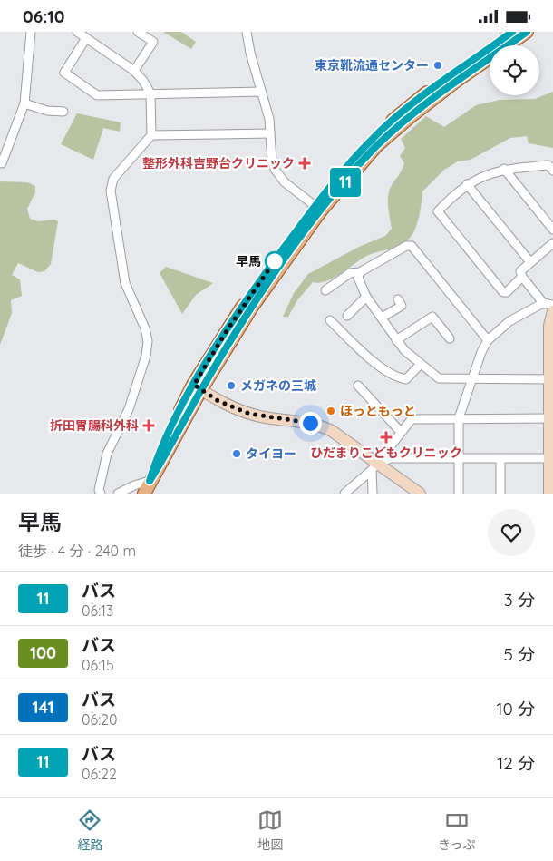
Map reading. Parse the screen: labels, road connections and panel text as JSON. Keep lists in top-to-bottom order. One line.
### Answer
{"places":{"other":["東京靴流通センター","早馬","メガネの三城","ほっともっと","タイヨー"],"health":["整形外科吉野台クリニック","折田胃腸科外科","ひだまりこどもクリニック"]},"lines":["bus line 11"],"page":{"status":"06:10","on_map":"11","heading":["早馬","徒歩 · 4 分 · 240 m"],"list":[{"mark":"11","name":"バス","note":"06:13","value":"3 分"},{"mark":"100","name":"バス","note":"06:15","value":"5 分"},{"mark":"141","name":"バス","note":"06:20","value":"10 分"},{"mark":"11","name":"バス","note":"06:22","value":"12 分"}],"tabs":["経路","地図","きっぷ"]}}
